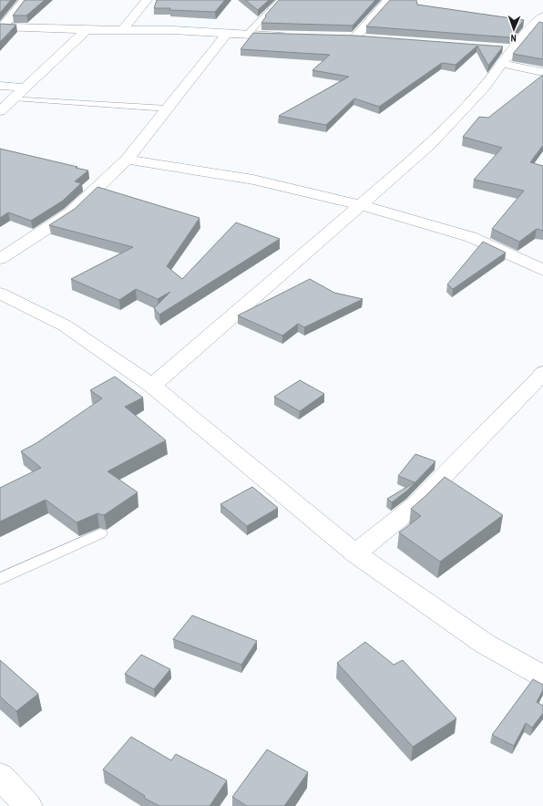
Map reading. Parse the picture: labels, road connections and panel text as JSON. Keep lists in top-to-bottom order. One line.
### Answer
{"north":"bottom"}
